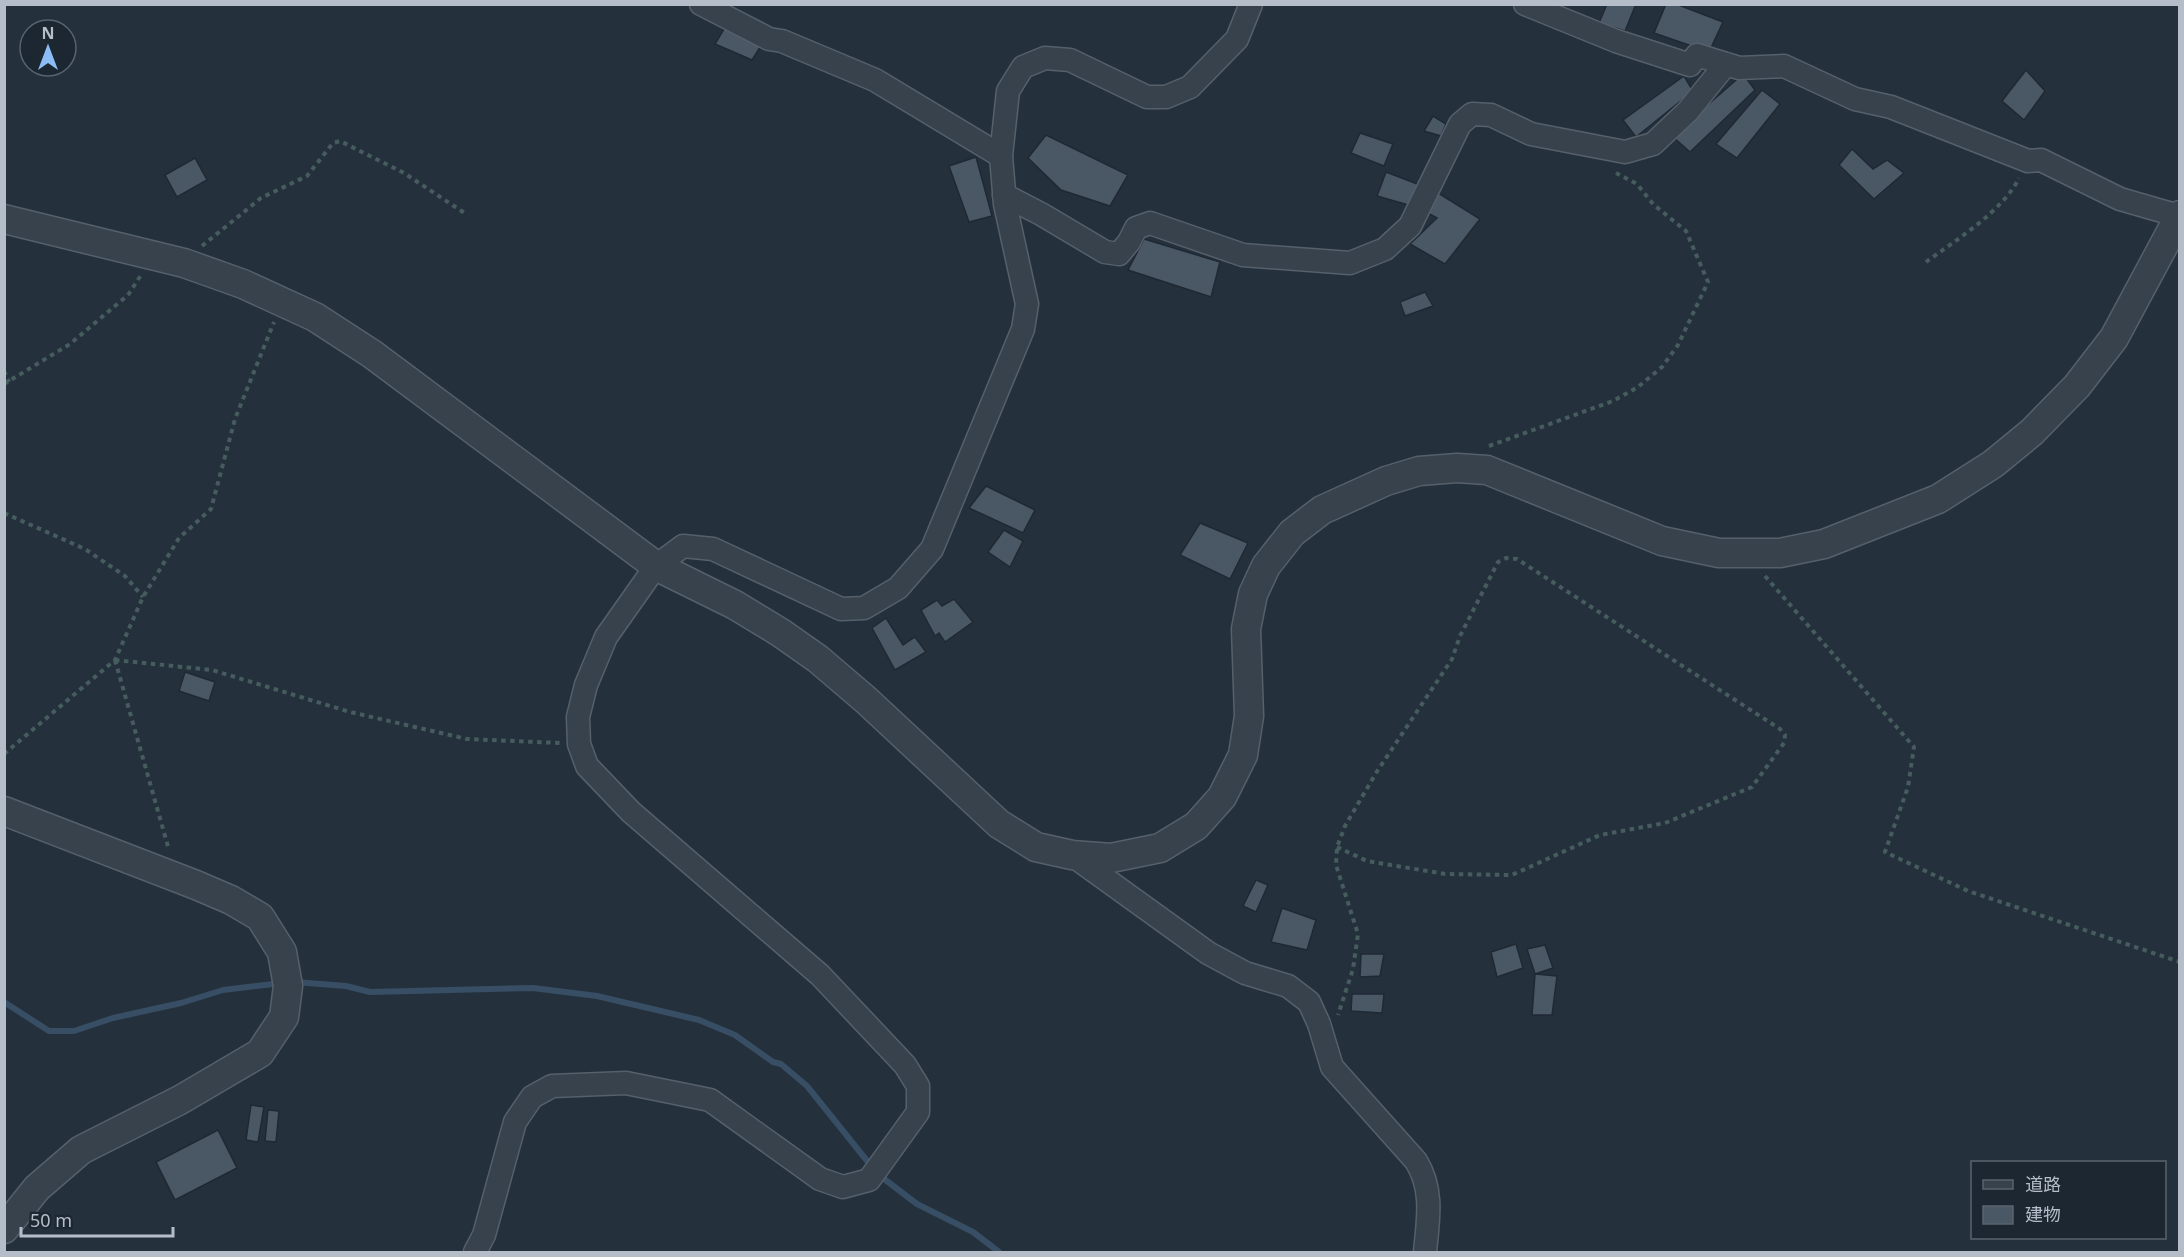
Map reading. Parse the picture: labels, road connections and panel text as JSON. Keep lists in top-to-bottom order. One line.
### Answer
{"legend":["道路","建物"],"scale_bar":"50 m","north":"top"}
